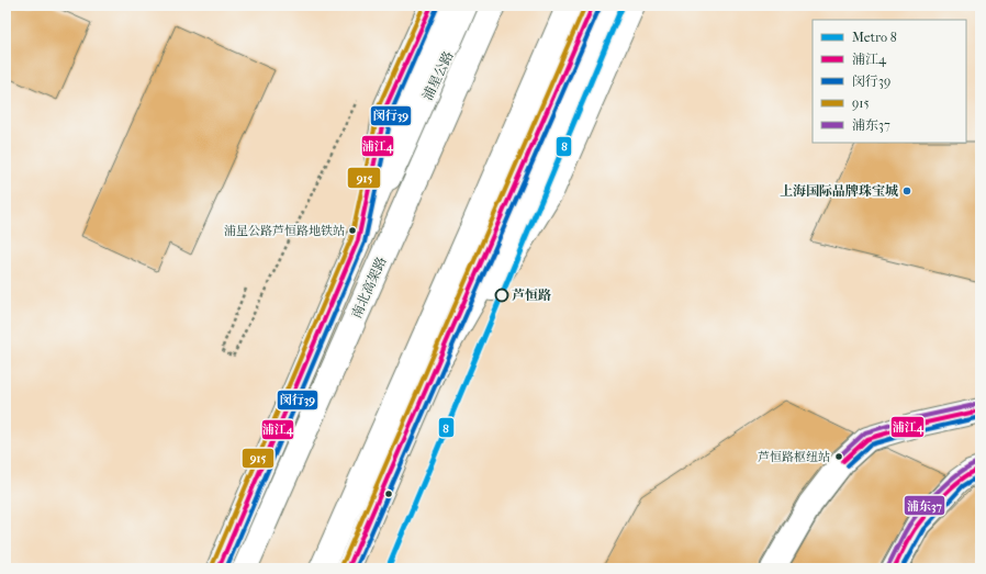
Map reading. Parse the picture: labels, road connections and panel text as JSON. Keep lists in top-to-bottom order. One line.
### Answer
{"streets":{"main road":["浦星公路","南北高架路"]},"places":["上海国际品牌珠宝城","浦星公路芦恒路地铁站","芦恒路","芦恒路枢纽站"],"lines":["metro line 8","transit line 浦江4","transit line 915","transit line 闵行39","transit line 浦东37"],"legend":["Metro 8","浦江4","闵行39","915","浦东37"]}
